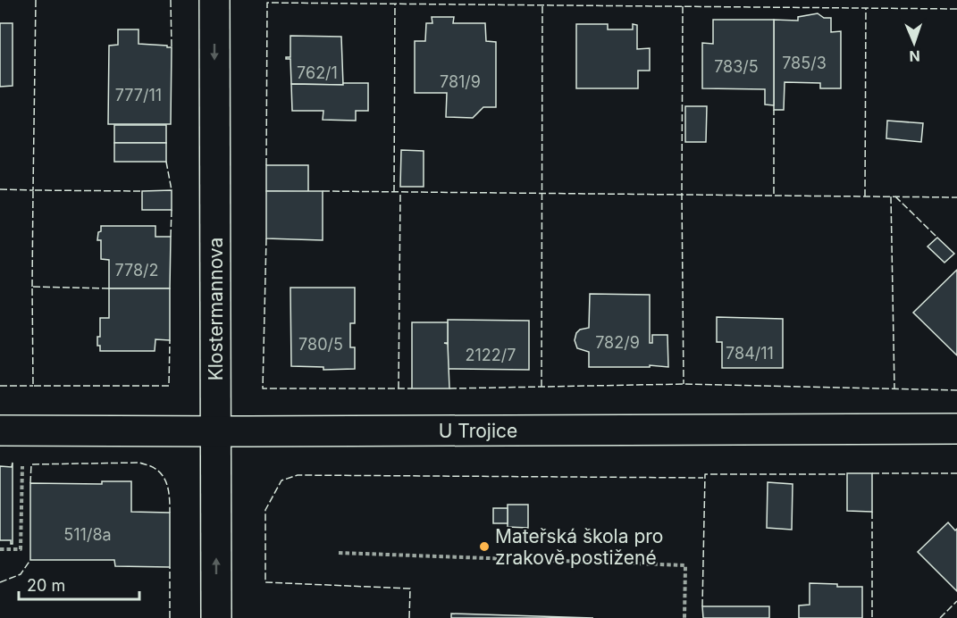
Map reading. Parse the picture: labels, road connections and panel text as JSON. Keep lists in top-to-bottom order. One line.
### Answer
{"streets":{"street":["Klostermannova","U Trojice"]},"crossings":[["Klostermannova","U Trojice"]],"places":["Mateřská škola pro zrakově postižené"],"house_numbers":["785/3","783/5","762/1","781/9","777/11","778/2","782/9","780/5","784/11","2122/7","511/8a"],"scale_bar":"20 m","north":"bottom"}
